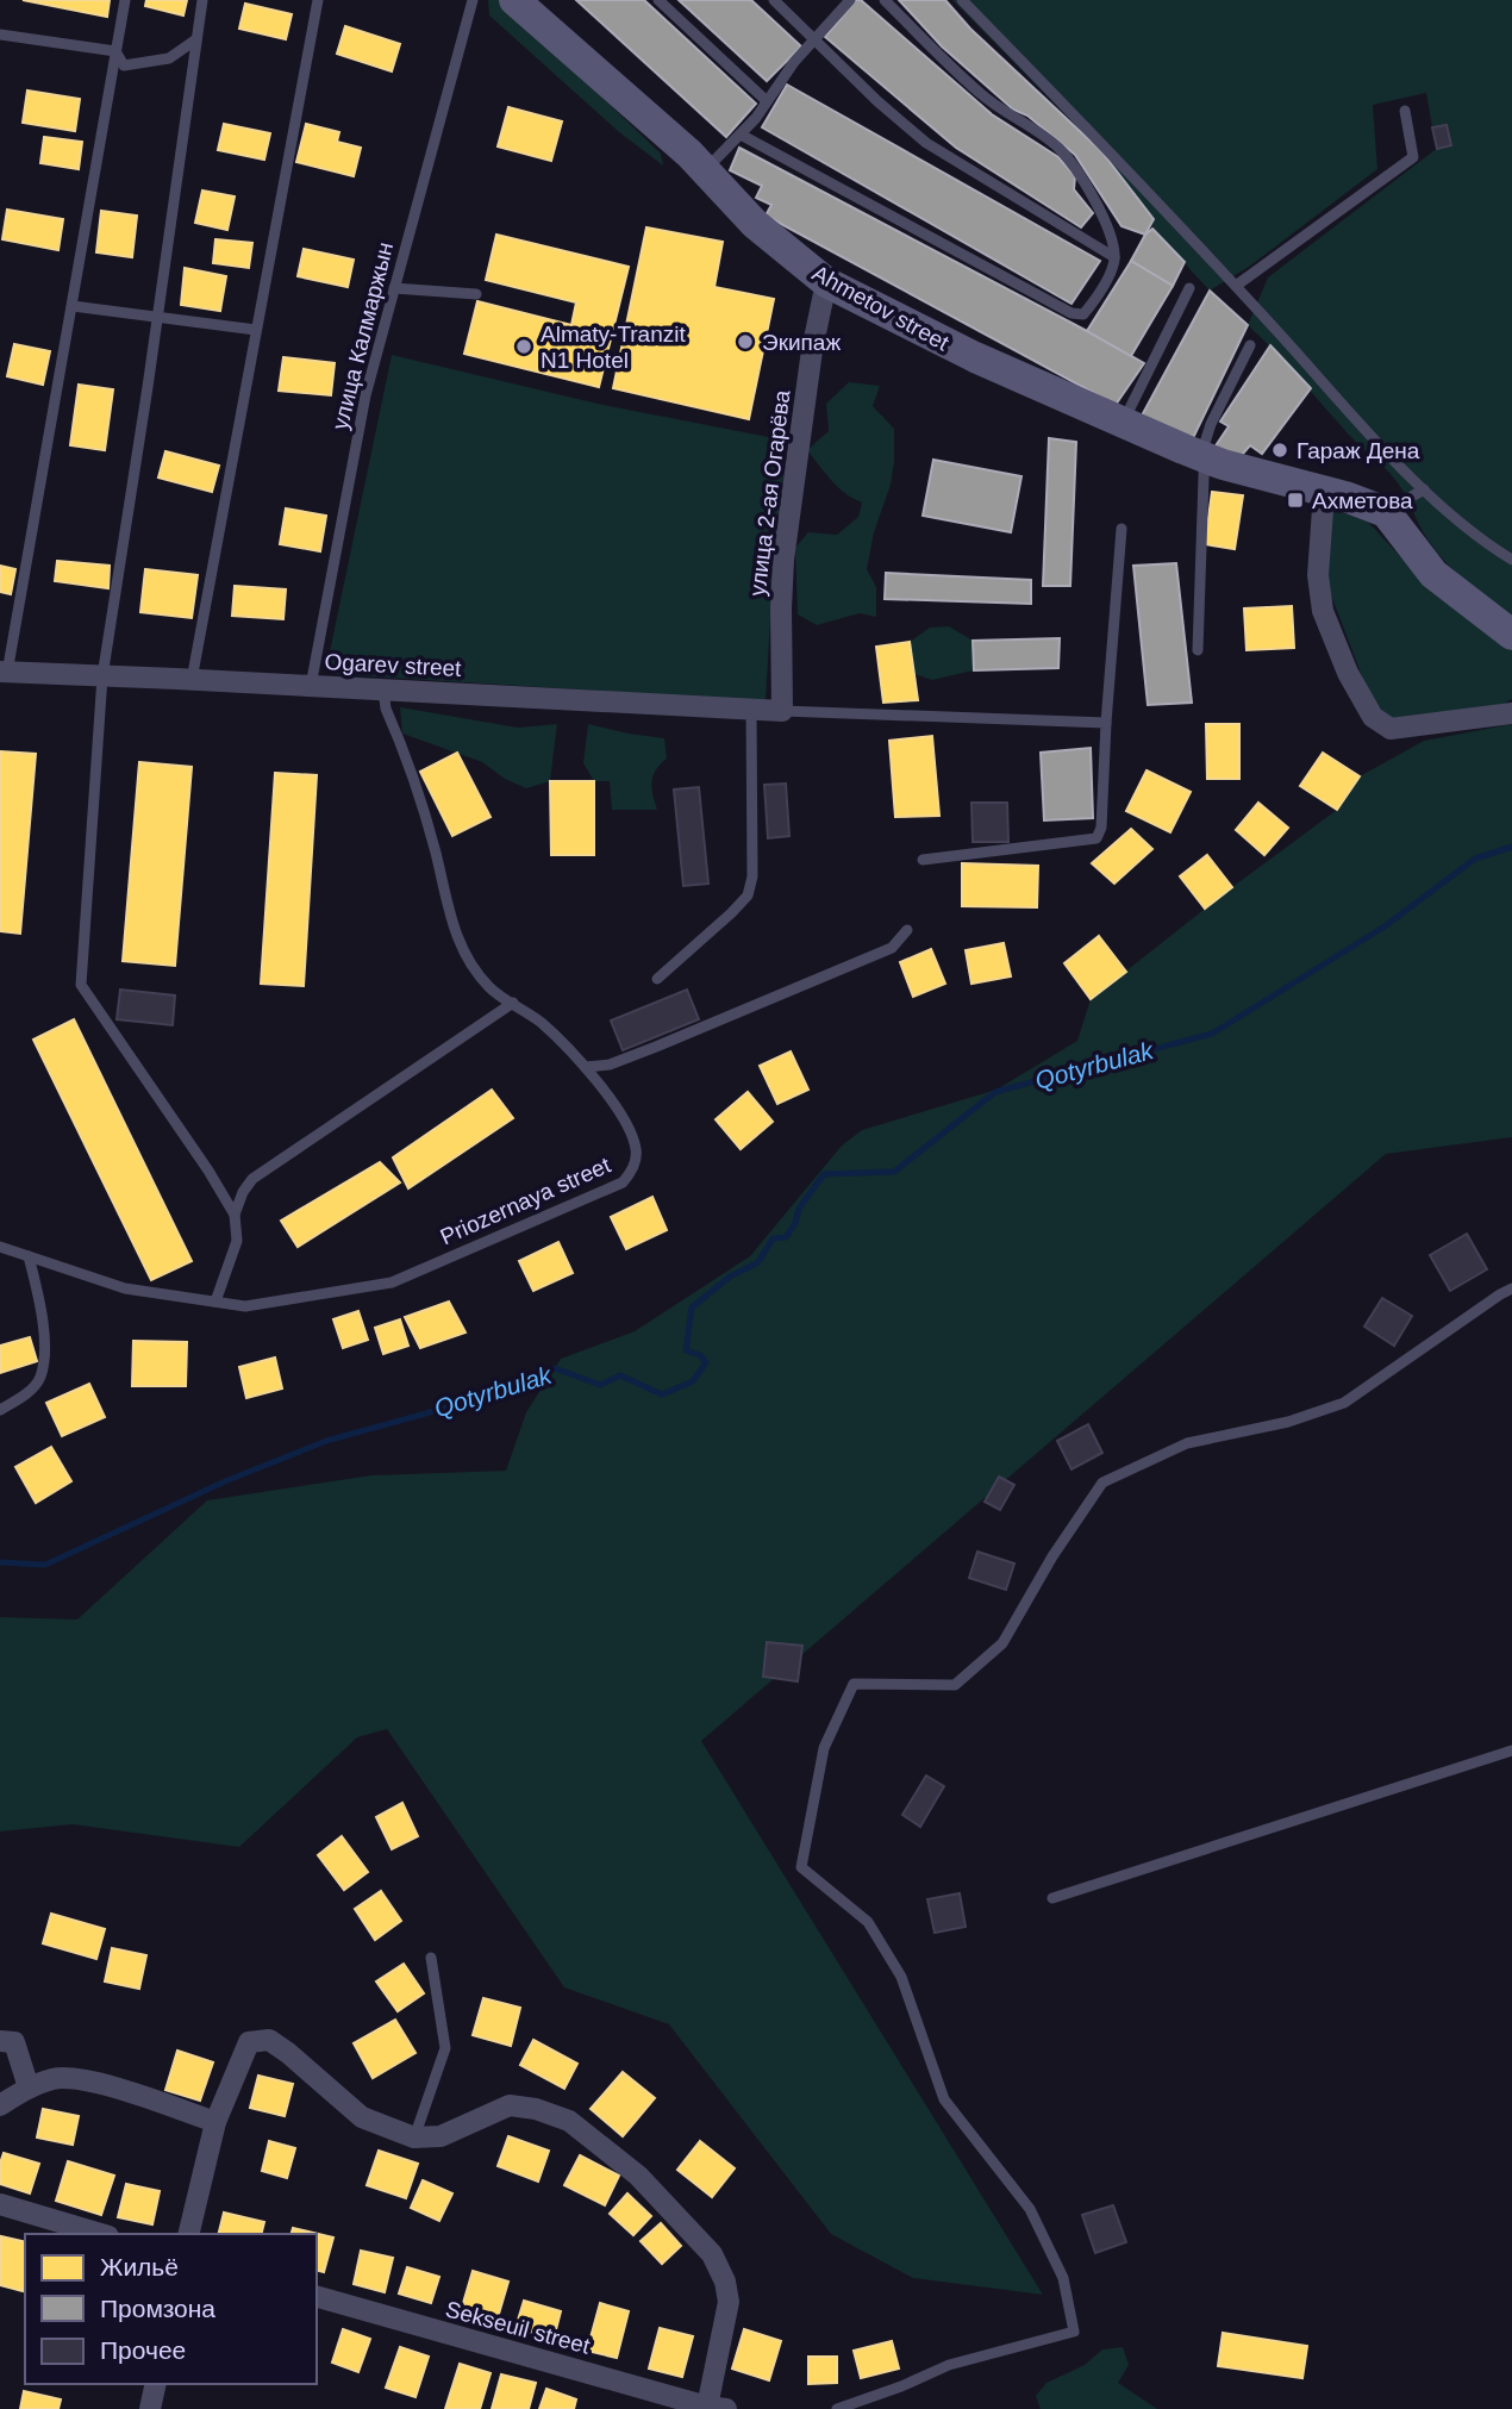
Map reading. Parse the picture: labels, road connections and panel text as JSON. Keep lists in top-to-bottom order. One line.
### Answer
{"streets":{"main road":["Ahmetov street"],"street":["улица 2-ая Огарёва","Ogarev street","Sekseuil street"],"lane":["улица Калмаржын","Priozernaya street"]},"crossings":[["Ahmetov street","улица 2-ая Огарёва"],["улица Калмаржын","Ogarev street"],["улица 2-ая Огарёва","Ogarev street"],["Ogarev street","Priozernaya street"]],"water":["Qotyrbulak"],"places":{"other":["Экипаж","Almaty-Tranzit N1 Hotel","Гараж Дена"],"transit":["Ахметова"]},"legend":["Жильё","Промзона","Прочее"]}
